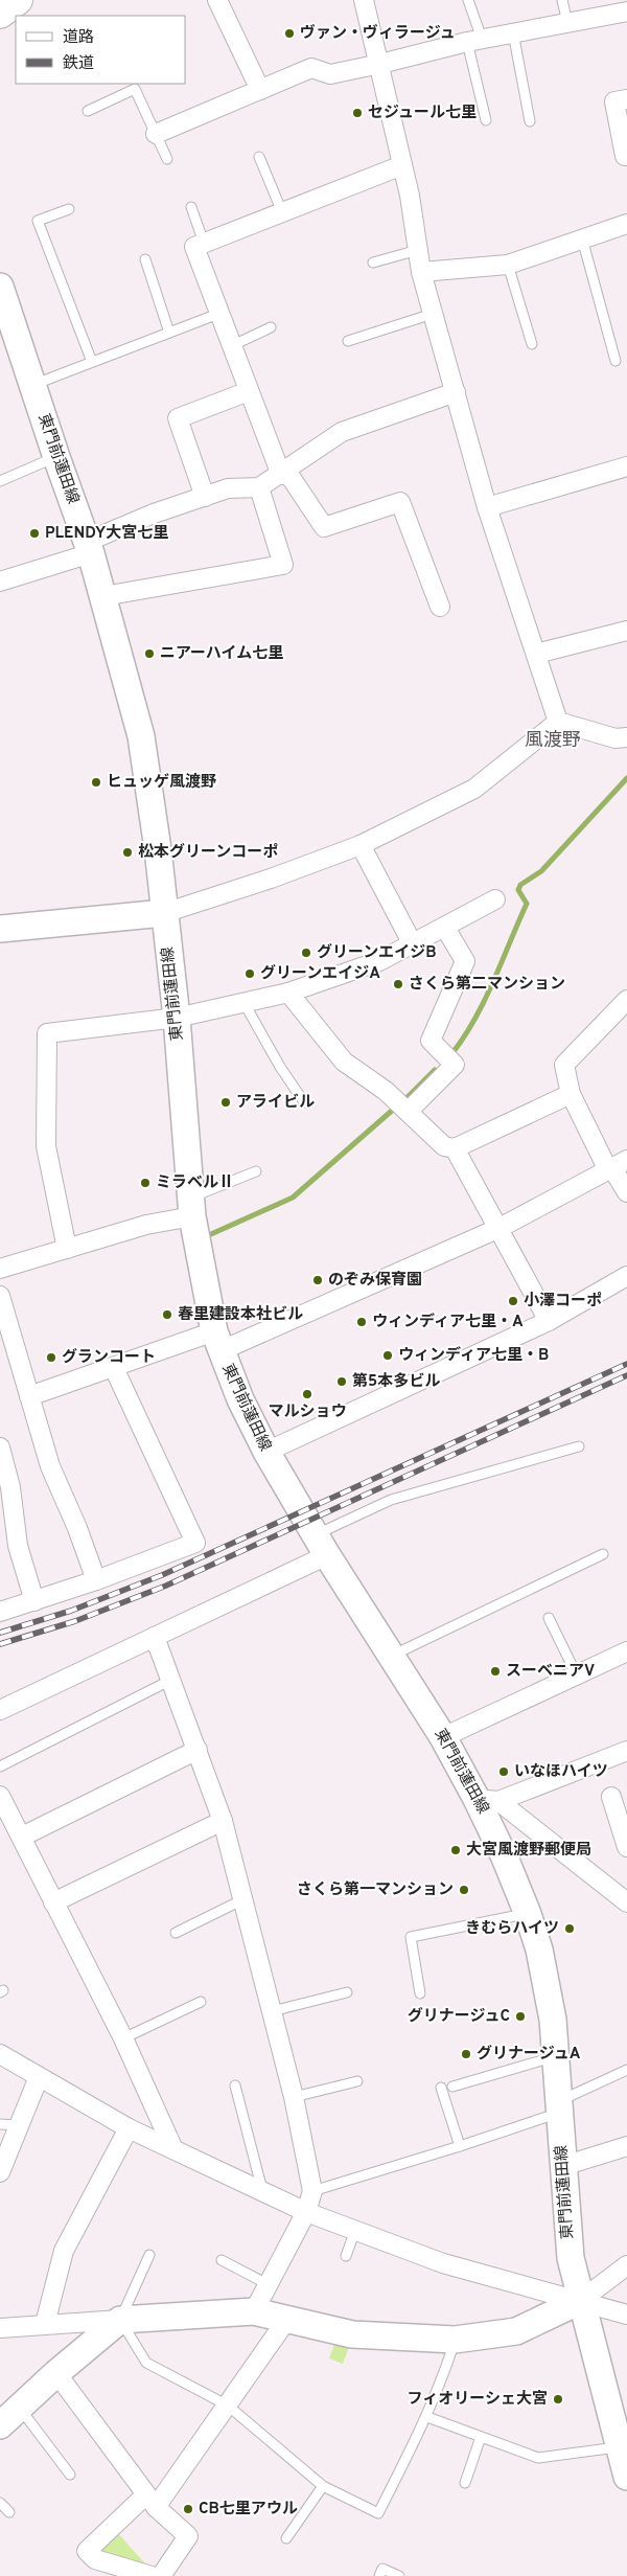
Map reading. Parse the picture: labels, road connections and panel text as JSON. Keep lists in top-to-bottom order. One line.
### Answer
{"streets":{"main road":["東門前蓮田線"]},"districts":["風渡野"],"places":["ヴァン・ヴィラージュ","セジュール七里","PLENDY大宮七里","ニアーハイム七里","ヒュッゲ風渡野","松本グリーンコーポ","グリーンエイジB","グリーンエイジA","さくら第二マンション","アライビル","ミラベルⅡ","のぞみ保育園","小澤コーポ","春里建設本社ビル","ウィンディア七里・A","ウィンディア七里・B","グランコート","第5本多ビル","マルショウ","スーベニアV","いなほハイツ","大宮風渡野郵便局","さくら第一マンション","きむらハイツ","グリナージュC","グリナージュA","フィオリーシェ大宮","CB七里アウル"],"legend":["道路","鉄道"]}
